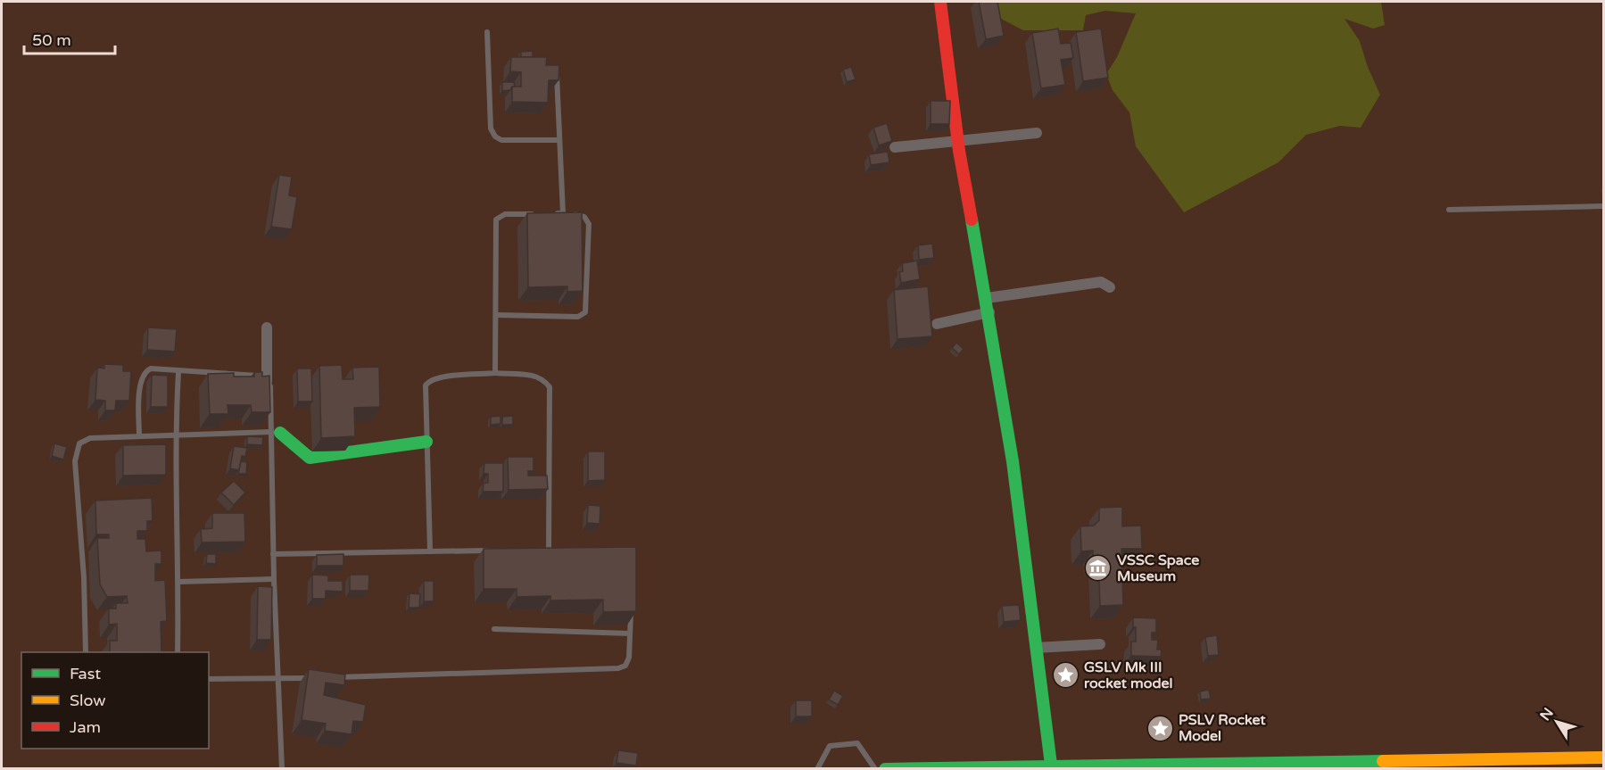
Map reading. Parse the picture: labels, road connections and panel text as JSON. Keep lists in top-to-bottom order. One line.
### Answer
{"places":{"museum":["VSSC Space Museum"],"place":["GSLV Mk III rocket model","PSLV Rocket Model"]},"legend":["Fast","Slow","Jam"],"scale_bar":"50 m","north":"top left"}
